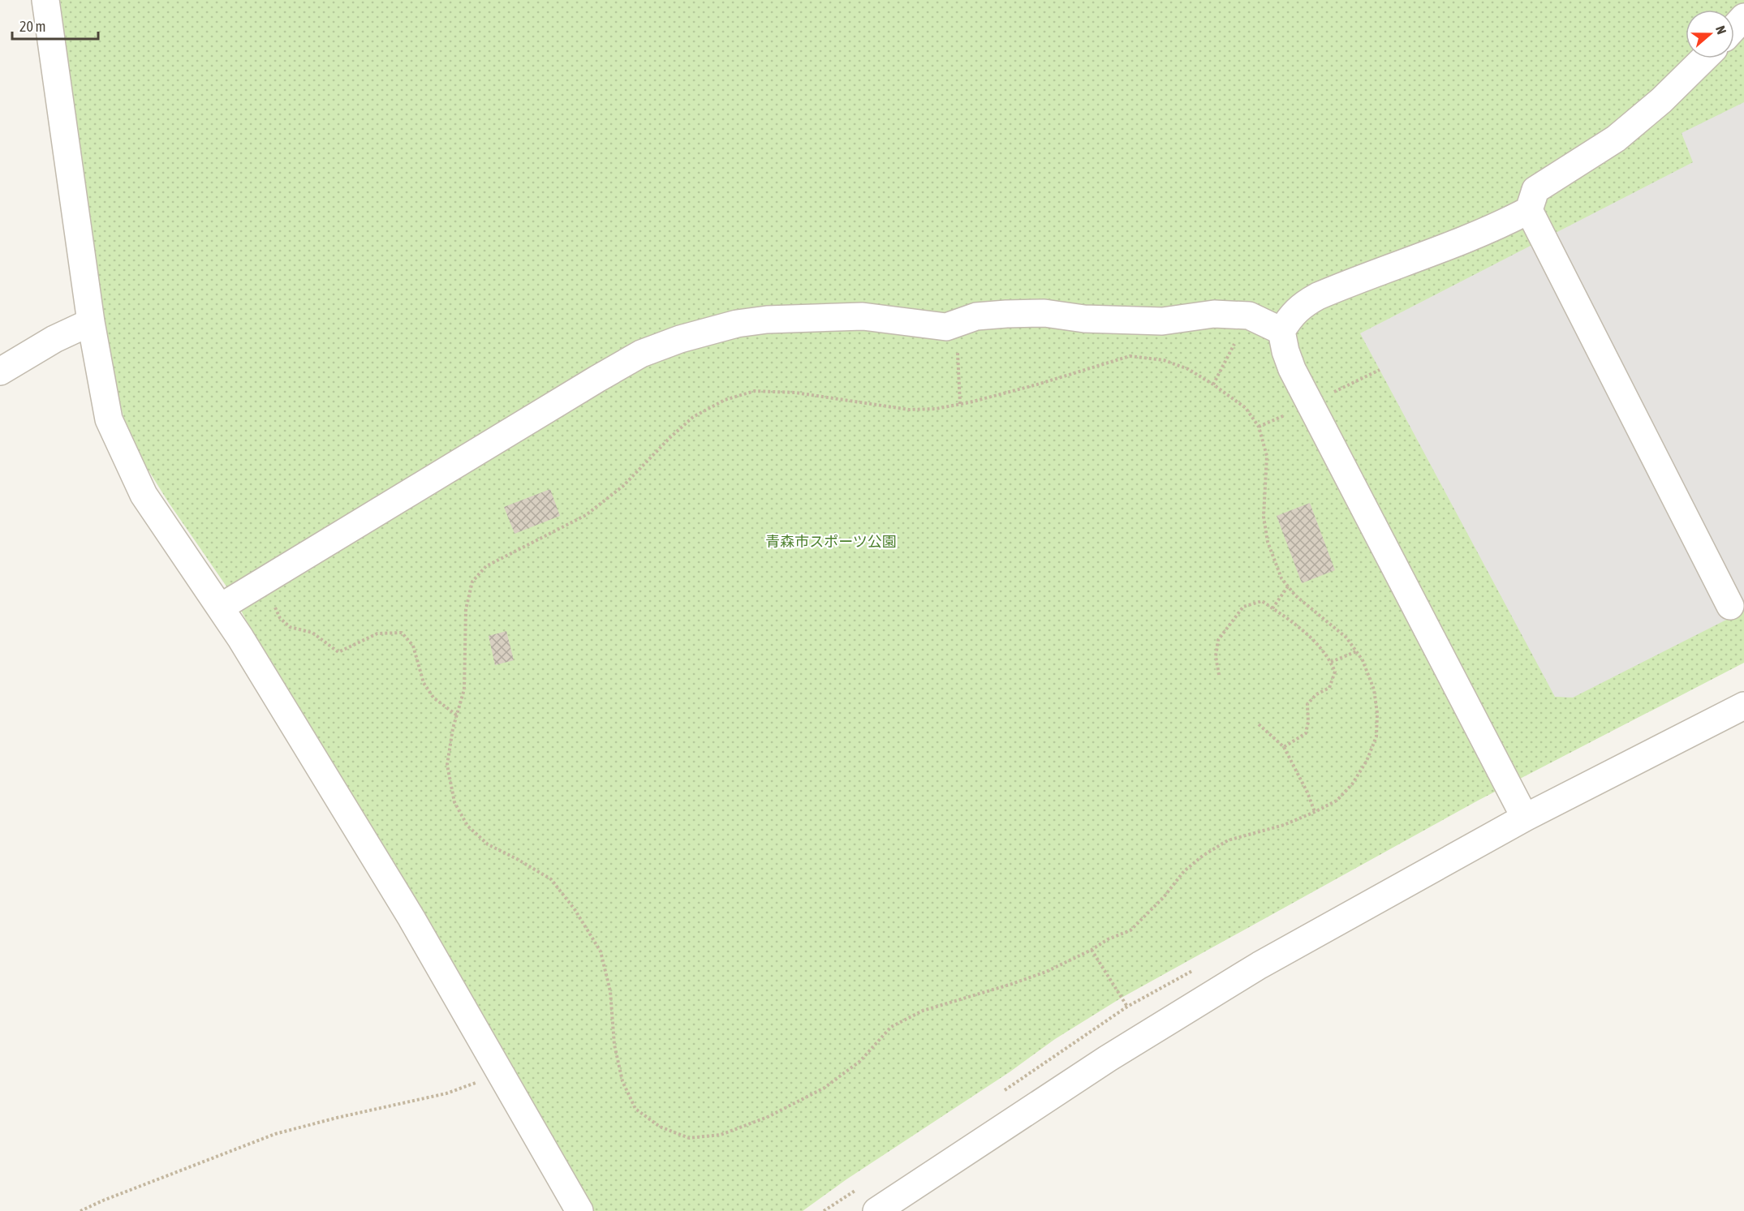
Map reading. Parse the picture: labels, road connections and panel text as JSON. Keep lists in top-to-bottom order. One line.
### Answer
{"parks":["青森市スポーツ公園"],"scale_bar":"20 m","north":"right"}
